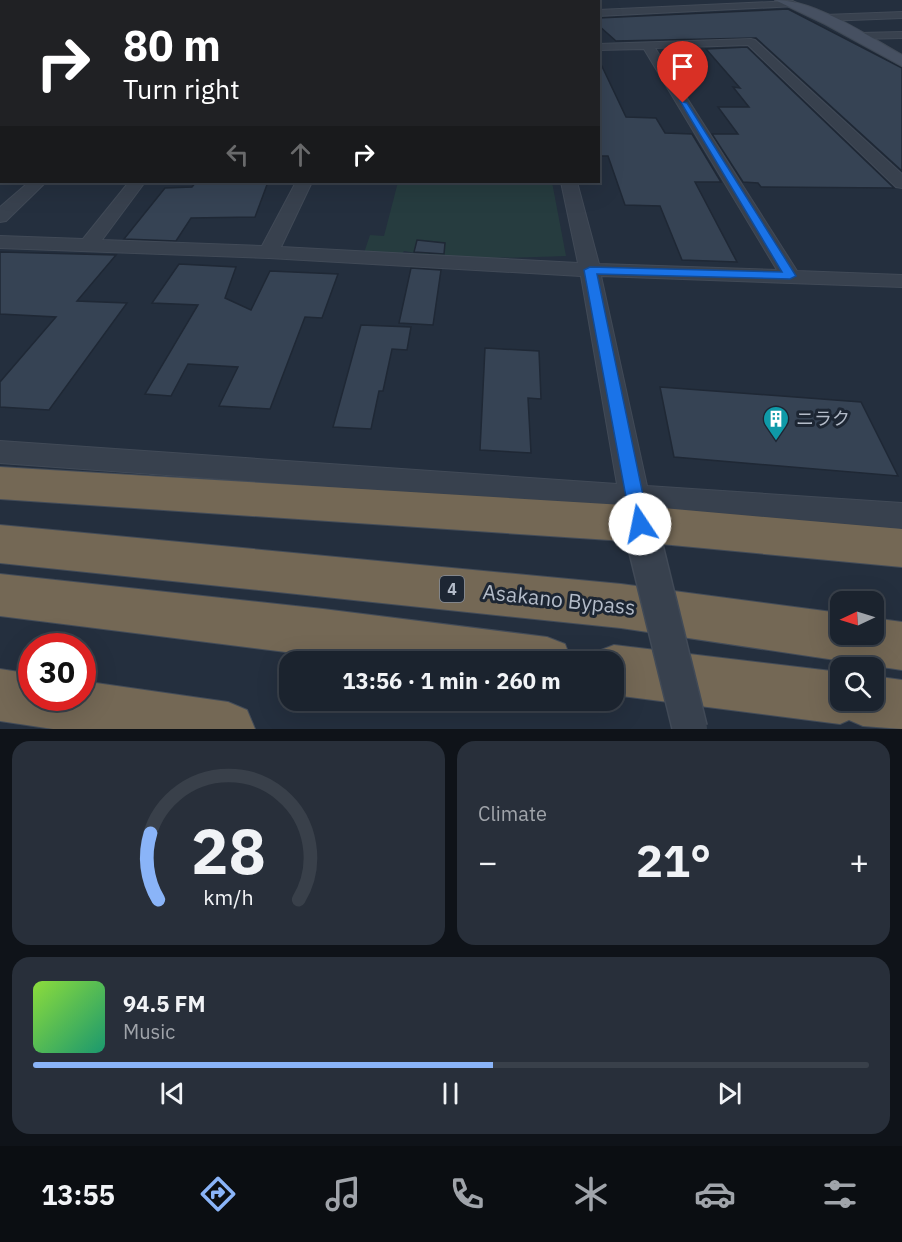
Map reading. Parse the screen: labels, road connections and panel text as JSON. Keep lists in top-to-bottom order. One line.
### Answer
{"streets":{"highway":["4","Asakano Bypass"]},"places":{"building":["ニラク"]},"north":"left","page":{"turn":["80 m","Turn right"],"limit":"30","trip":"13:56 · 1 min · 260 m","tile":"Climate","heat":["−","21°","+"],"song":["94.5 FM","Music"],"tabs":"13:55","gauge":["28","km/h"]}}
